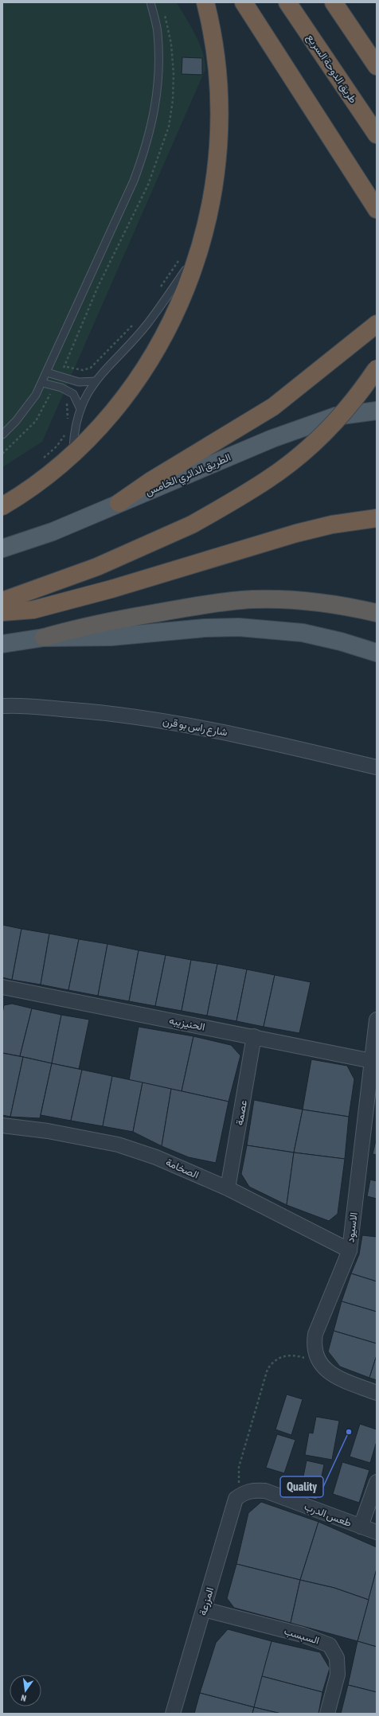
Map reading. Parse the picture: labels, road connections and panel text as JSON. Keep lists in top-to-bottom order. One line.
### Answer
{"streets":{"highway":["طريق الدوحة السريع"],"main road":["الطريق الدائري الخامس"],"street":["شارع راس بو قرن","الحنيزيبه","عصمة","الصخامة","الاسيود","طعس الدرب","المزرعة","السبسب"]},"crossings":[["الحنيزيبه","عصمة"],["الحنيزيبه","الاسيود"],["عصمة","الصخامة"],["الصخامة","الاسيود"],["طعس الدرب","المزرعة"],["المزرعة","السبسب"]],"places":["Quality"],"north":"bottom"}
